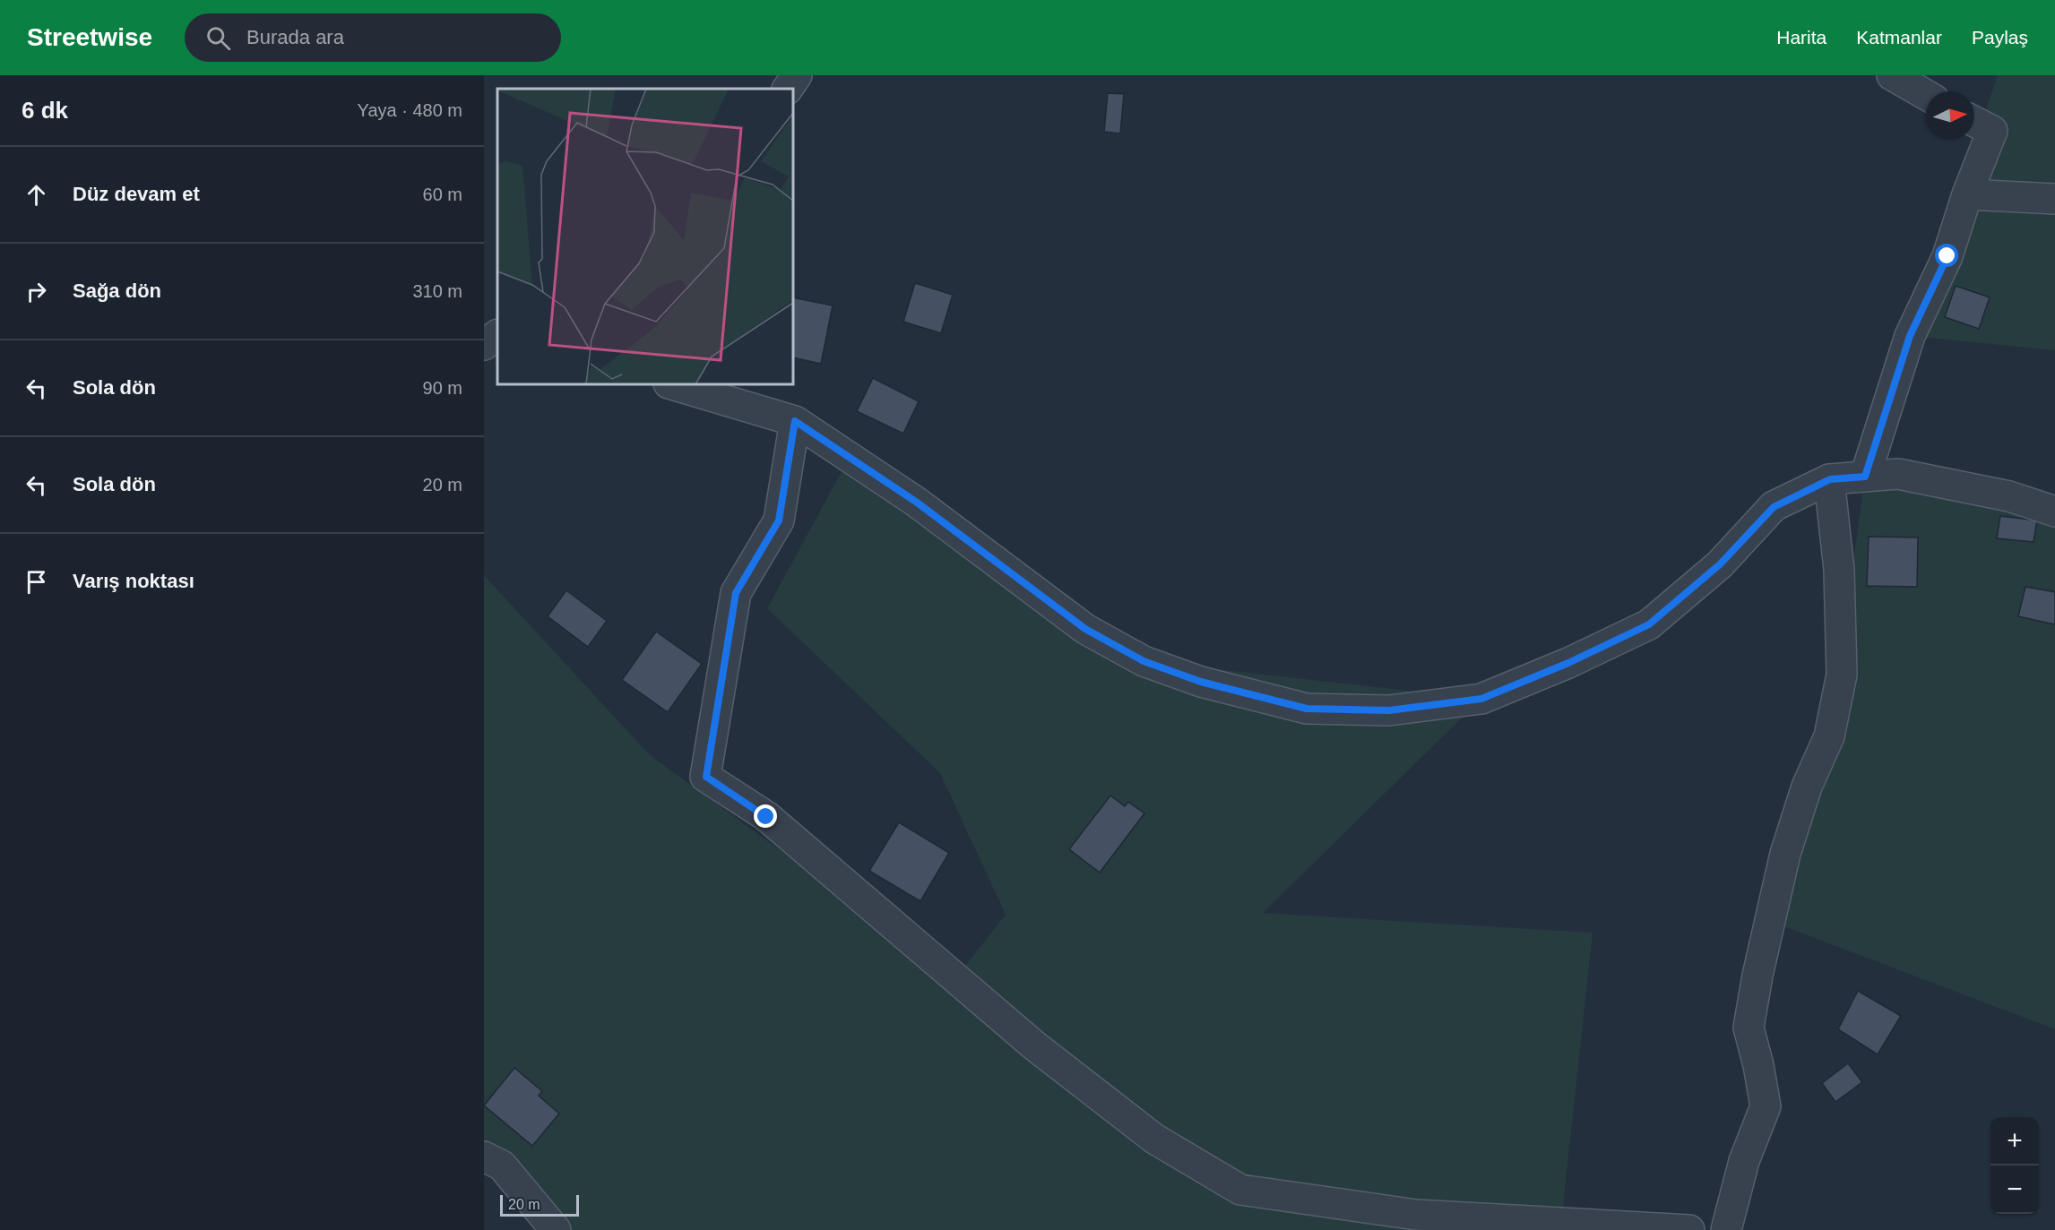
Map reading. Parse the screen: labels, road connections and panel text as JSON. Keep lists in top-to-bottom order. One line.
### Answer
{"scale_bar":"20 m","north":"right","page":{"header":"Streetwise","search":"Burada ara","nav":["Harita","Katmanlar","Paylaş"],"heading":["6 dk","Yaya · 480 m"],"list":[["Düz devam et","60 m"],["Sağa dön","310 m"],["Sola dön","90 m"],["Sola dön","20 m"],"Varış noktası"],"map_buttons":["+","−"],"scale":"20 m"}}
